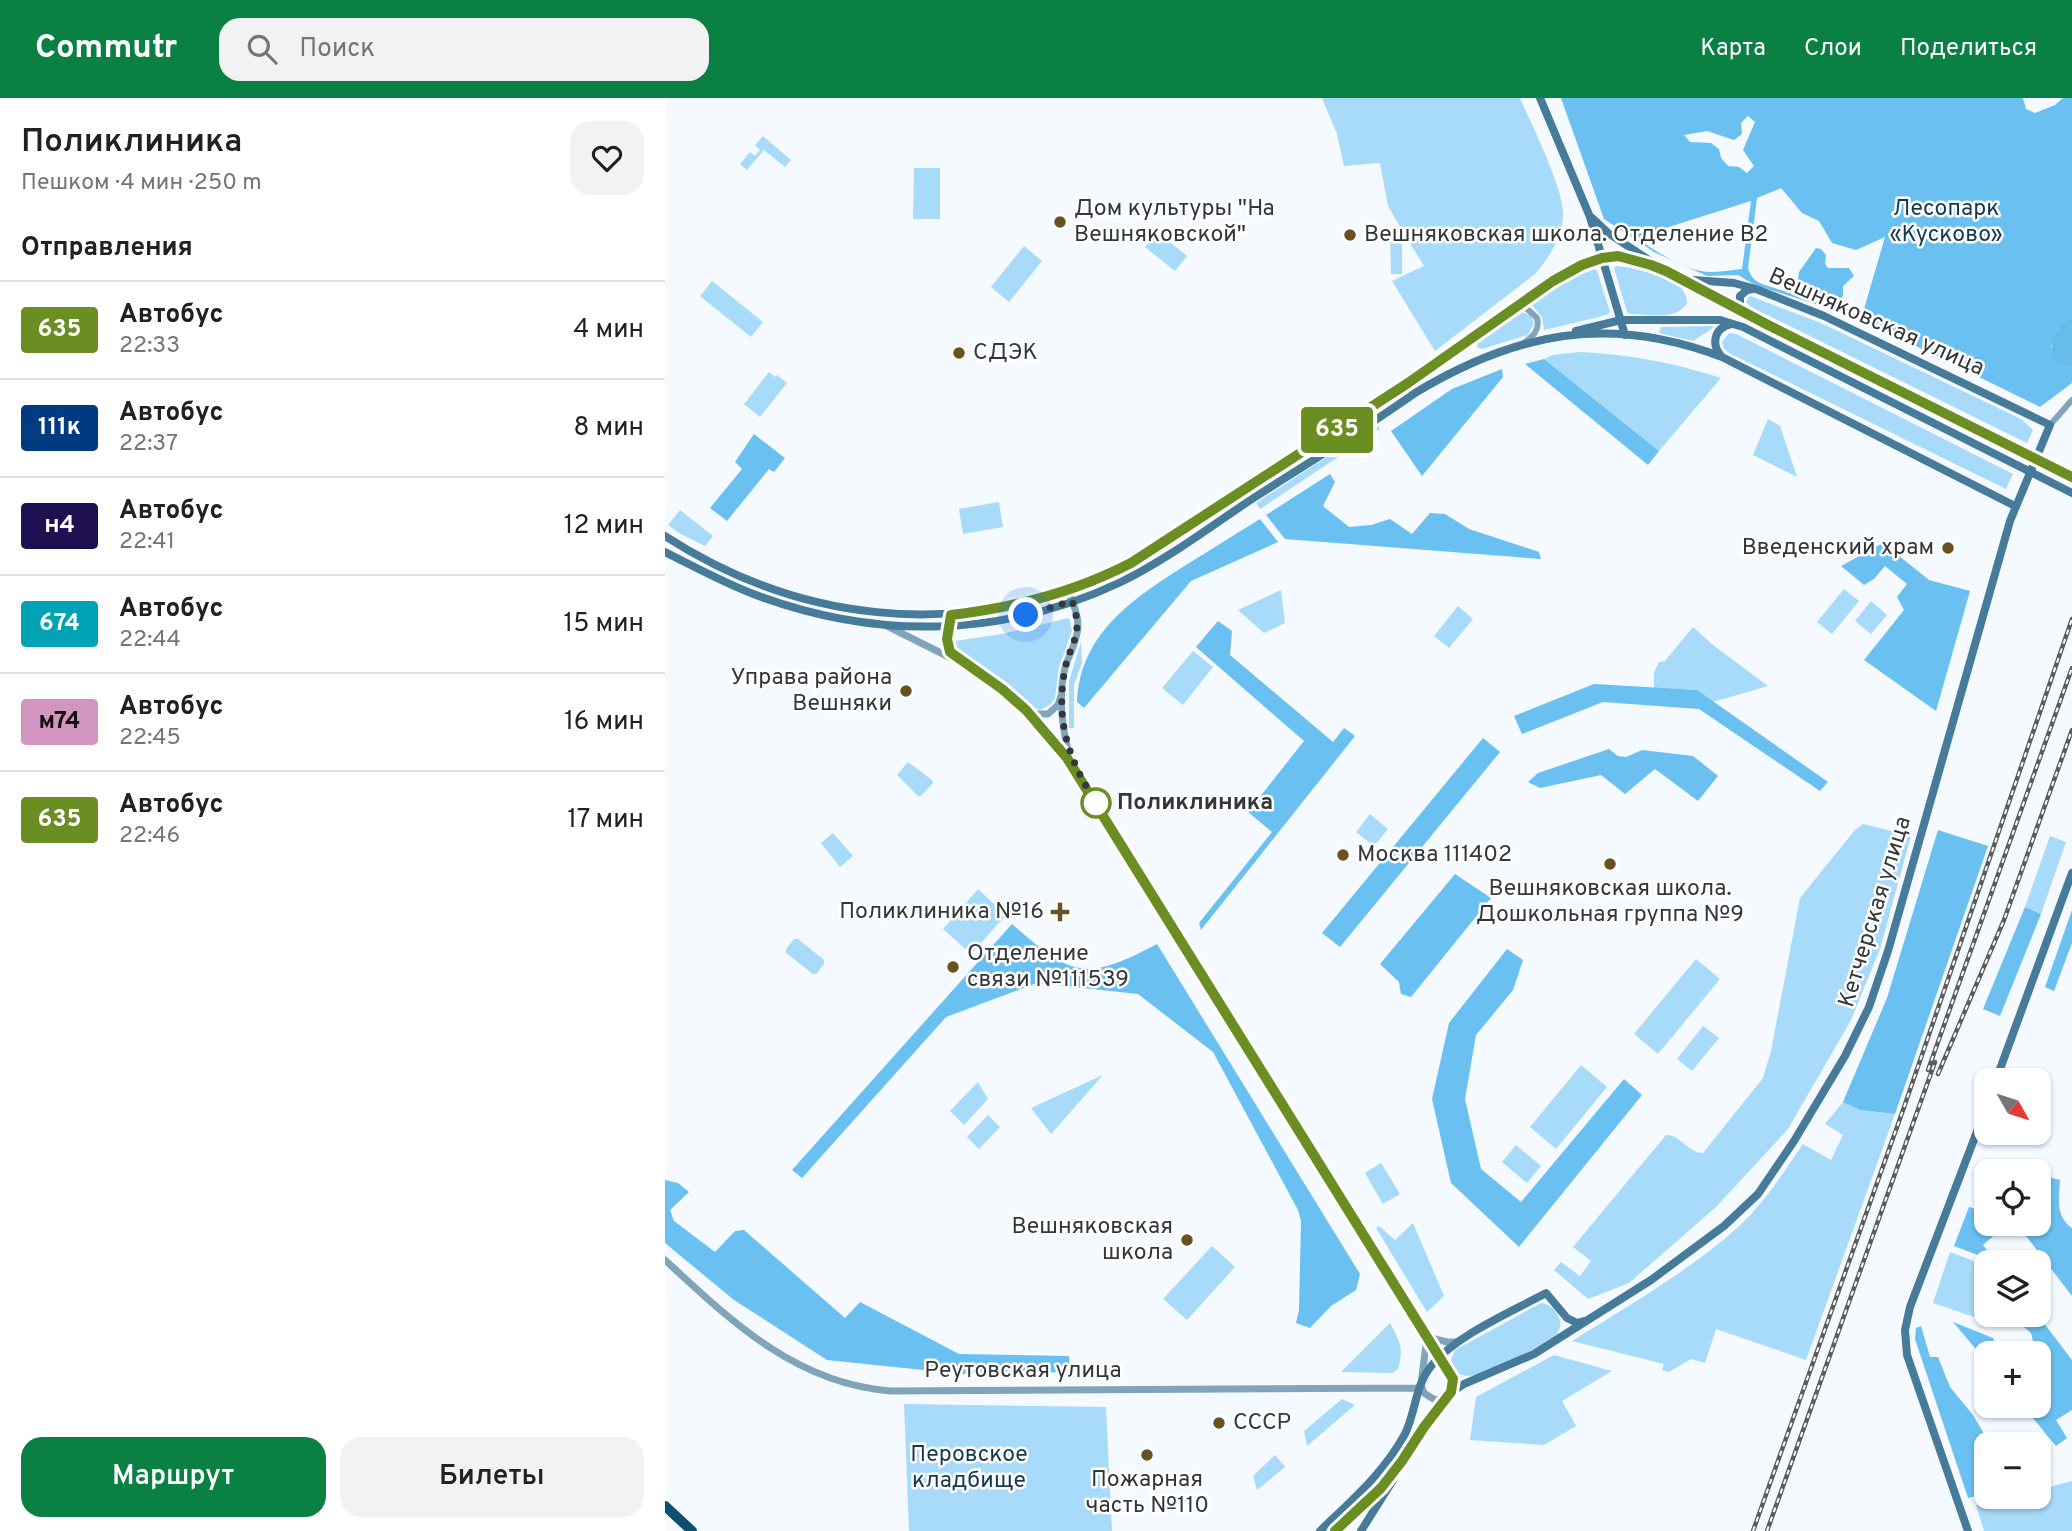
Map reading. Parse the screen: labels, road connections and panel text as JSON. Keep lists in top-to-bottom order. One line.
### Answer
{"streets":{"main road":["Вешняковская улица","Кетчерская улица"],"street":["Реутовская улица"]},"crossings":[["Вешняковская улица","Кетчерская улица"],["Кетчерская улица","Реутовская улица"]],"parks":["Лесопарк «Кусково»","Перовское кладбище"],"places":{"other":["Дом культуры \"На Вешняковской\"","Вешняковская школа. Отделение В2","СДЭК","Введенский храм","Управа района Вешняки","Поликлиника","Москва 111402","Вешняковская школа. Дошкольная группа №9","Отделение связи №111539","Вешняковская школа","СССР","Пожарная часть №110"],"health":["Поликлиника №16"]},"lines":["bus line 635"],"north":"bottom right","page":{"header":"Commutr","search":"Поиск","nav":["Карта","Слои","Поделиться"],"heading":[["Поликлиника","Пешком · 4 мин · 250 m"],"Отправления"],"on_map":"635","list":[{"mark":"635","name":"Автобус","note":"22:33","value":"4 мин"},{"mark":"111к","name":"Автобус","note":"22:37","value":"8 мин"},{"mark":"н4","name":"Автобус","note":"22:41","value":"12 мин"},{"mark":"674","name":"Автобус","note":"22:44","value":"15 мин"},{"mark":"м74","name":"Автобус","note":"22:45","value":"16 мин"},{"mark":"635","name":"Автобус","note":"22:46","value":"17 мин"}],"map_buttons":["+","−"],"buttons":["Маршрут","Билеты"]}}
